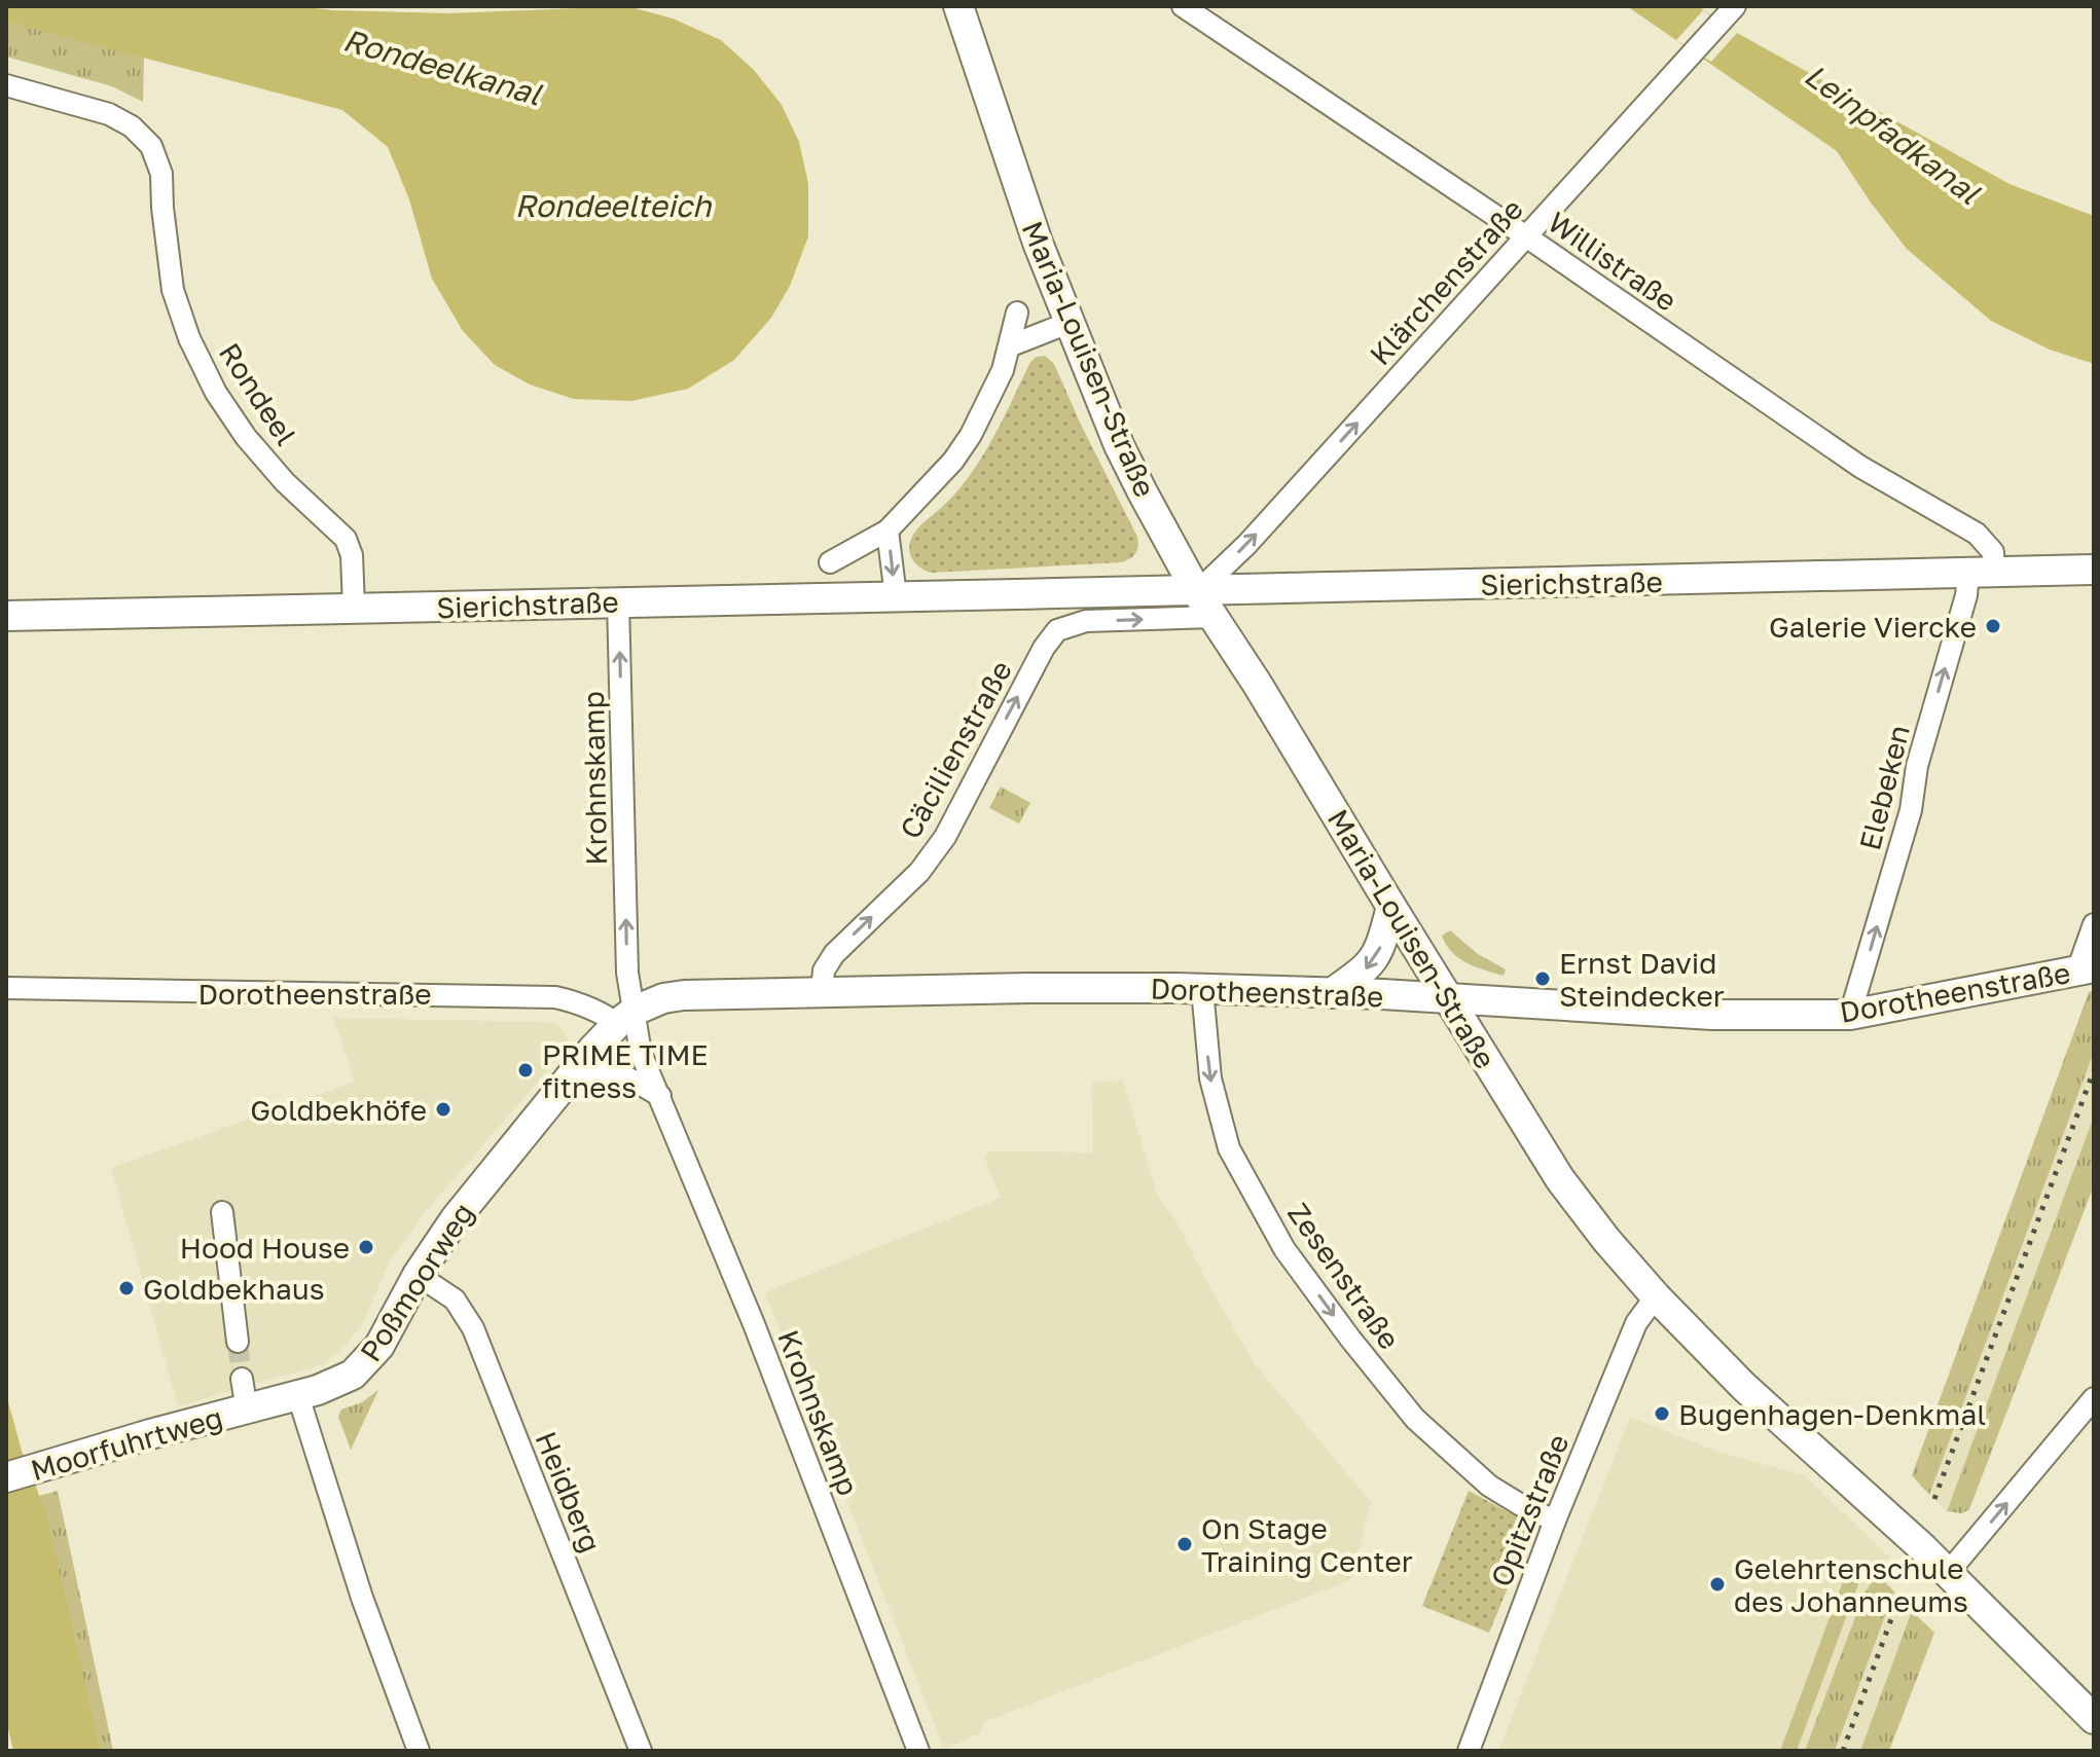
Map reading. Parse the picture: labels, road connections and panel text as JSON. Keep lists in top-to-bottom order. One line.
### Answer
{"streets":{"main road":["Maria-Louisen-Straße","Sierichstraße","Dorotheenstraße","Poßmoorweg","Moorfuhrtweg"],"street":["Willistraße","Klärchenstraße","Rondeel","Cäcilienstraße","Krohnskamp","Elebeken","Zesenstraße","Heidberg","Opitzstraße"]},"crossings":[["Willistraße","Klärchenstraße"],["Willistraße","Sierichstraße"],["Willistraße","Elebeken"],["Klärchenstraße","Maria-Louisen-Straße"],["Klärchenstraße","Sierichstraße"],["Maria-Louisen-Straße","Sierichstraße"],["Maria-Louisen-Straße","Dorotheenstraße"],["Maria-Louisen-Straße","Opitzstraße"],["Rondeel","Sierichstraße"],["Sierichstraße","Krohnskamp"],["Sierichstraße","Elebeken"],["Cäcilienstraße","Dorotheenstraße"],["Krohnskamp","Dorotheenstraße"],["Krohnskamp","Poßmoorweg"],["Elebeken","Dorotheenstraße"],["Dorotheenstraße","Zesenstraße"],["Dorotheenstraße","Poßmoorweg"],["Zesenstraße","Opitzstraße"],["Poßmoorweg","Moorfuhrtweg"],["Poßmoorweg","Heidberg"]],"one_way":["Klärchenstraße","Cäcilienstraße","Elebeken","Zesenstraße"],"water":["Rondeelkanal","Leinpfadkanal","Rondeelteich"],"places":["Galerie Viercke","Ernst David Steindecker","PRIME TIME fitness","Goldbekhöfe","Hood House","Goldbekhaus","Bugenhagen-Denkmal","On Stage Training Center","Gelehrtenschule des Johanneums"]}
